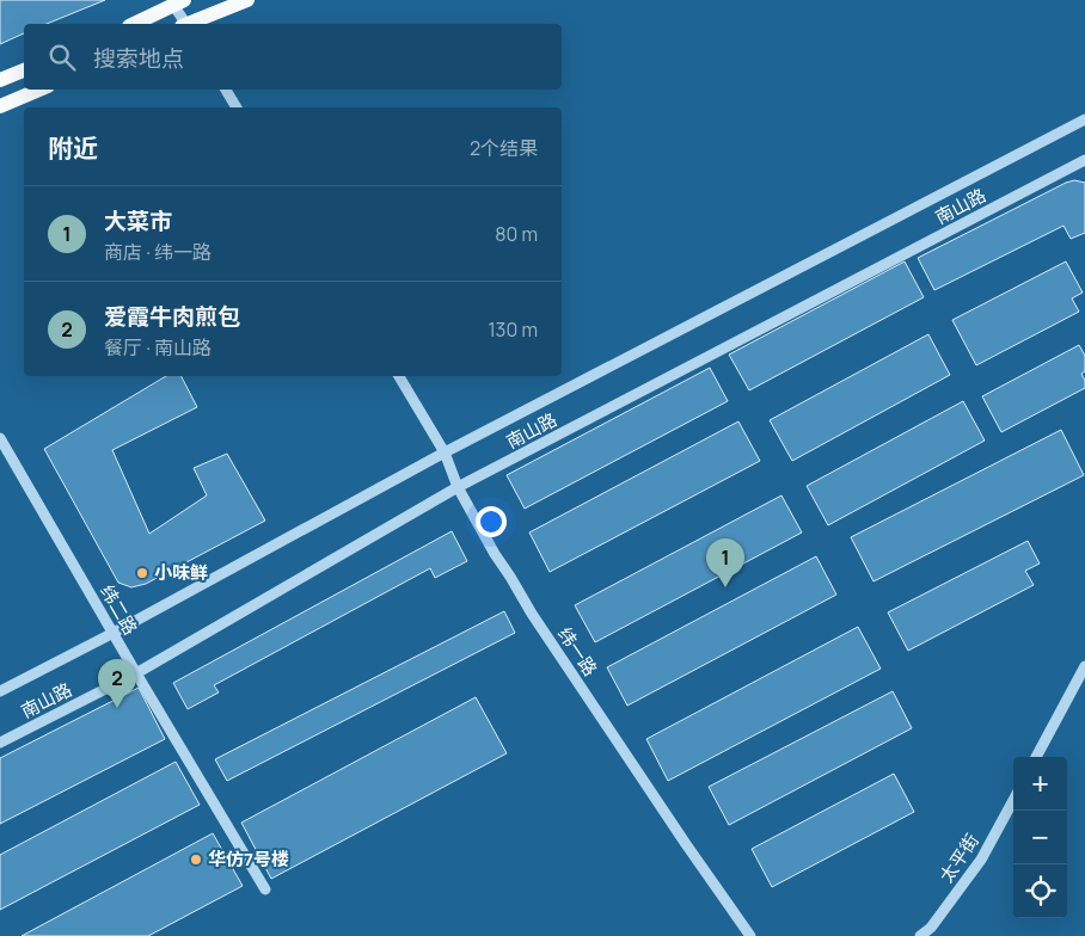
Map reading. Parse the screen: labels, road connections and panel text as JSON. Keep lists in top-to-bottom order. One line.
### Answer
{"streets":{"street":["南山路","纬二路","纬一路","太平街"]},"crossings":[["南山路","纬二路"],["南山路","纬一路"]],"places":["小味鲜","华仿7号楼"],"page":{"search":"搜索地点","heading":["附近","2个结果"],"list":[{"mark":"1","name":"大菜市","note":"商店 · 纬一路","value":"80 m"},{"mark":"2","name":"爱霞牛肉煎包","note":"餐厅 · 南山路","value":"130 m"}],"pins":["1","2"],"map_buttons":["+","−"]}}
